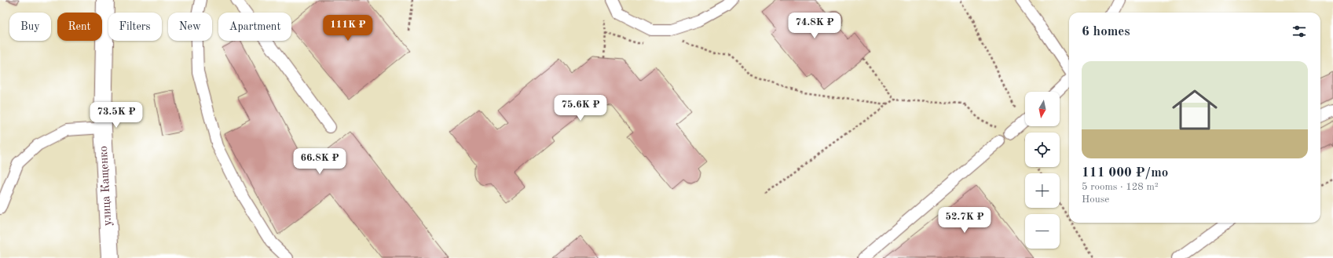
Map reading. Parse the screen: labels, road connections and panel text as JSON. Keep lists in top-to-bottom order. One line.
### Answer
{"streets":{"street":["улица Кащенко"]},"north":"bottom","page":{"price":["74.8K ₽","111K ₽","75.6K ₽","73.5K ₽","66.8K ₽","52.7K ₽"],"chip":["Buy","Rent","Filters","New","Apartment"],"heading":"6 homes","list":[{"name":"111 000 ₽/mo","note":"5 rooms · 128 m² · House"}],"map_buttons":["+","−"]}}
